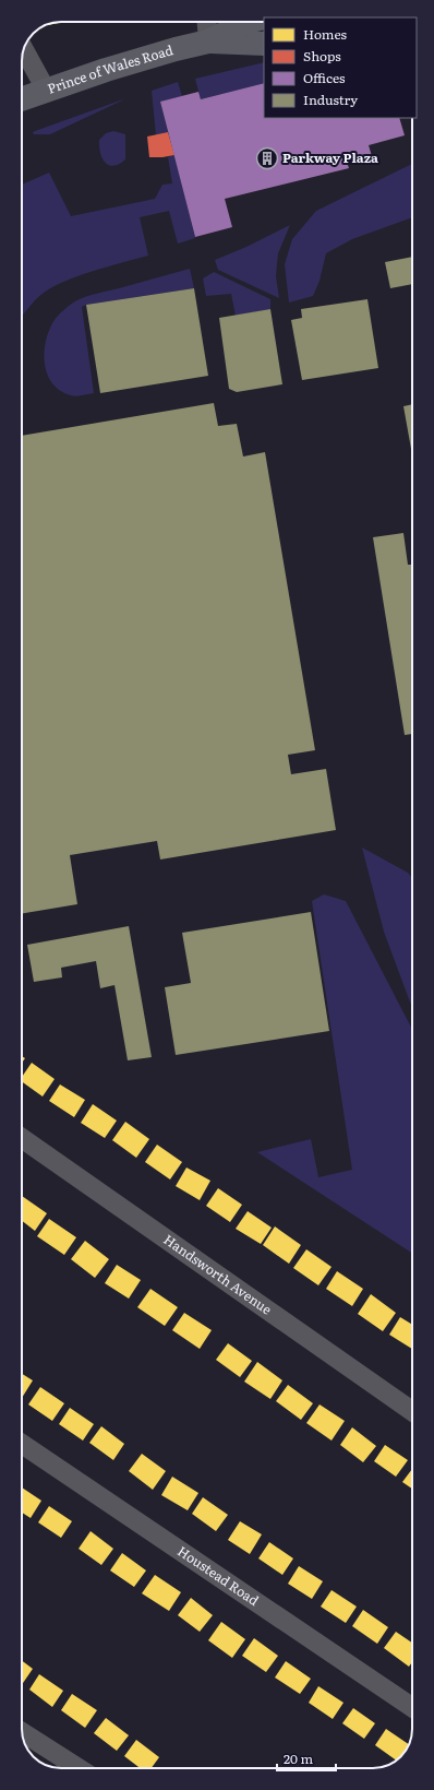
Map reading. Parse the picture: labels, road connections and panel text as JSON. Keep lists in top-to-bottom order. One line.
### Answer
{"streets":{"highway":["Prince of Wales Road"],"street":["Handsworth Avenue","Houstead Road"]},"places":{"building":["Parkway Plaza"]},"legend":["Homes","Shops","Offices","Industry"],"scale_bar":"20 m"}
